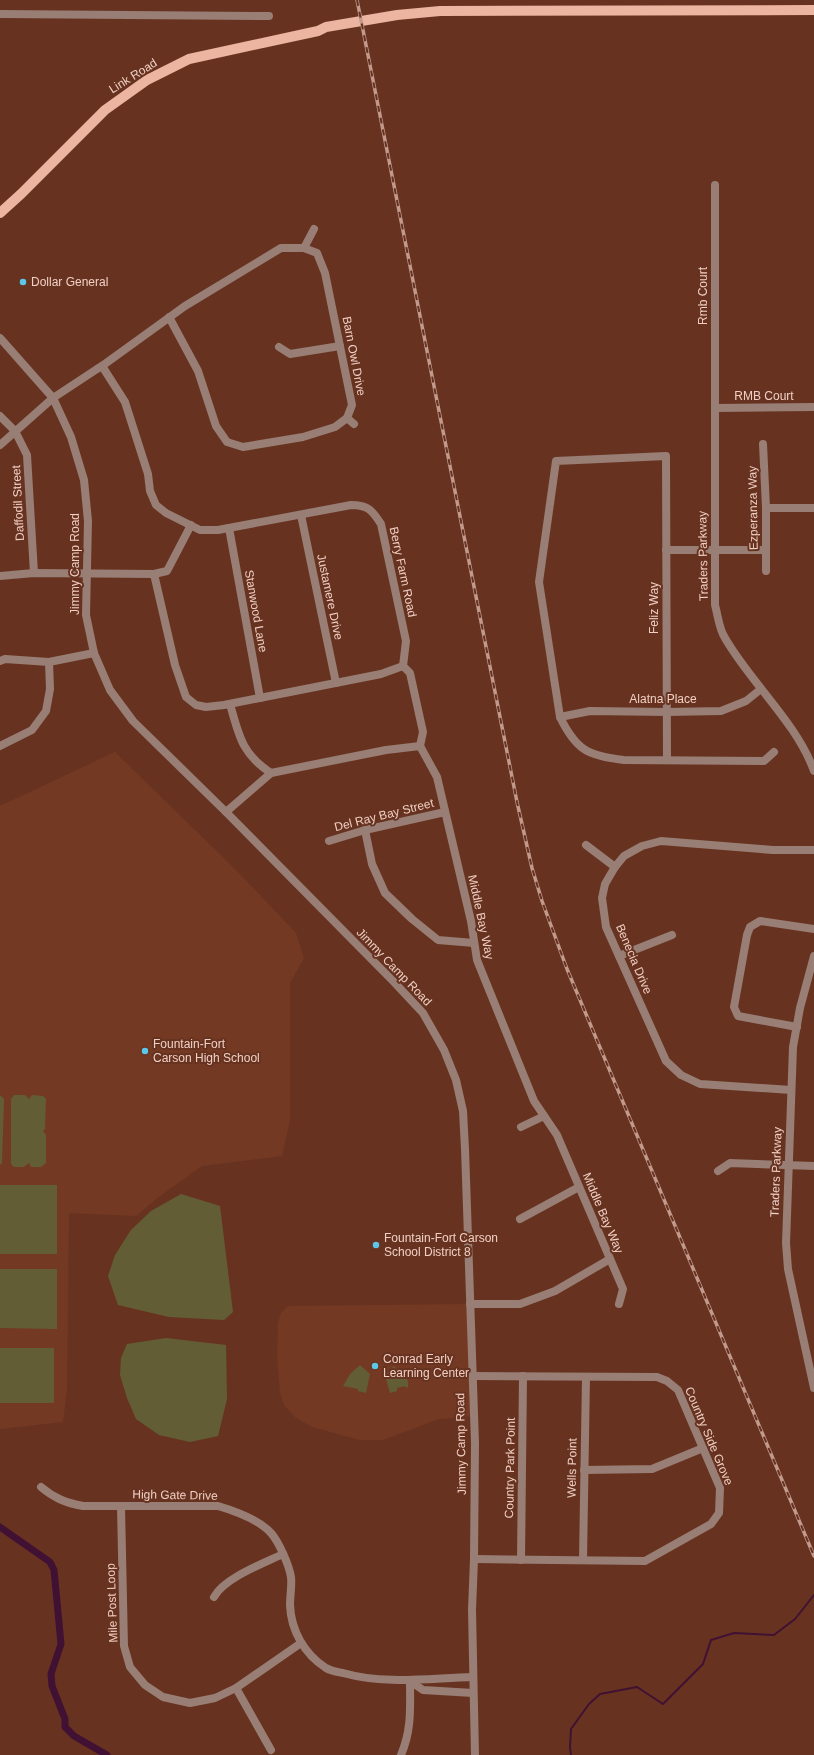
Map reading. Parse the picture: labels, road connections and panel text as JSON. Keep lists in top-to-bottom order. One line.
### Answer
{"streets":{"main road":["Link Road"],"street":["Rmb Court","Barn Owl Drive","RMB Court","Daffodil Street","Ezperanza Way","Traders Parkway","Jimmy Camp Road","Berry Farm Road","Justamere Drive","Feliz Way","Stanwood Lane","Alatna Place","Del Ray Bay Street","Middle Bay Way","Benecia Drive","Country Side Grove","Country Park Point","Wells Point","High Gate Drive","Mile Post Loop"]},"crossings":[["Rmb Court","RMB Court"],["Rmb Court","Traders Parkway"],["RMB Court","Traders Parkway"],["Traders Parkway","Alatna Place"],["Traders Parkway","Benecia Drive"],["Jimmy Camp Road","Country Side Grove"],["Jimmy Camp Road","High Gate Drive"],["Berry Farm Road","Justamere Drive"],["Berry Farm Road","Stanwood Lane"],["Feliz Way","Alatna Place"],["Del Ray Bay Street","Middle Bay Way"],["Country Side Grove","Country Park Point"],["Country Side Grove","Wells Point"],["High Gate Drive","Mile Post Loop"]],"places":["Dollar General","Fountain-Fort Carson High School","Fountain-Fort Carson School District 8","Conrad Early Learning Center"]}
